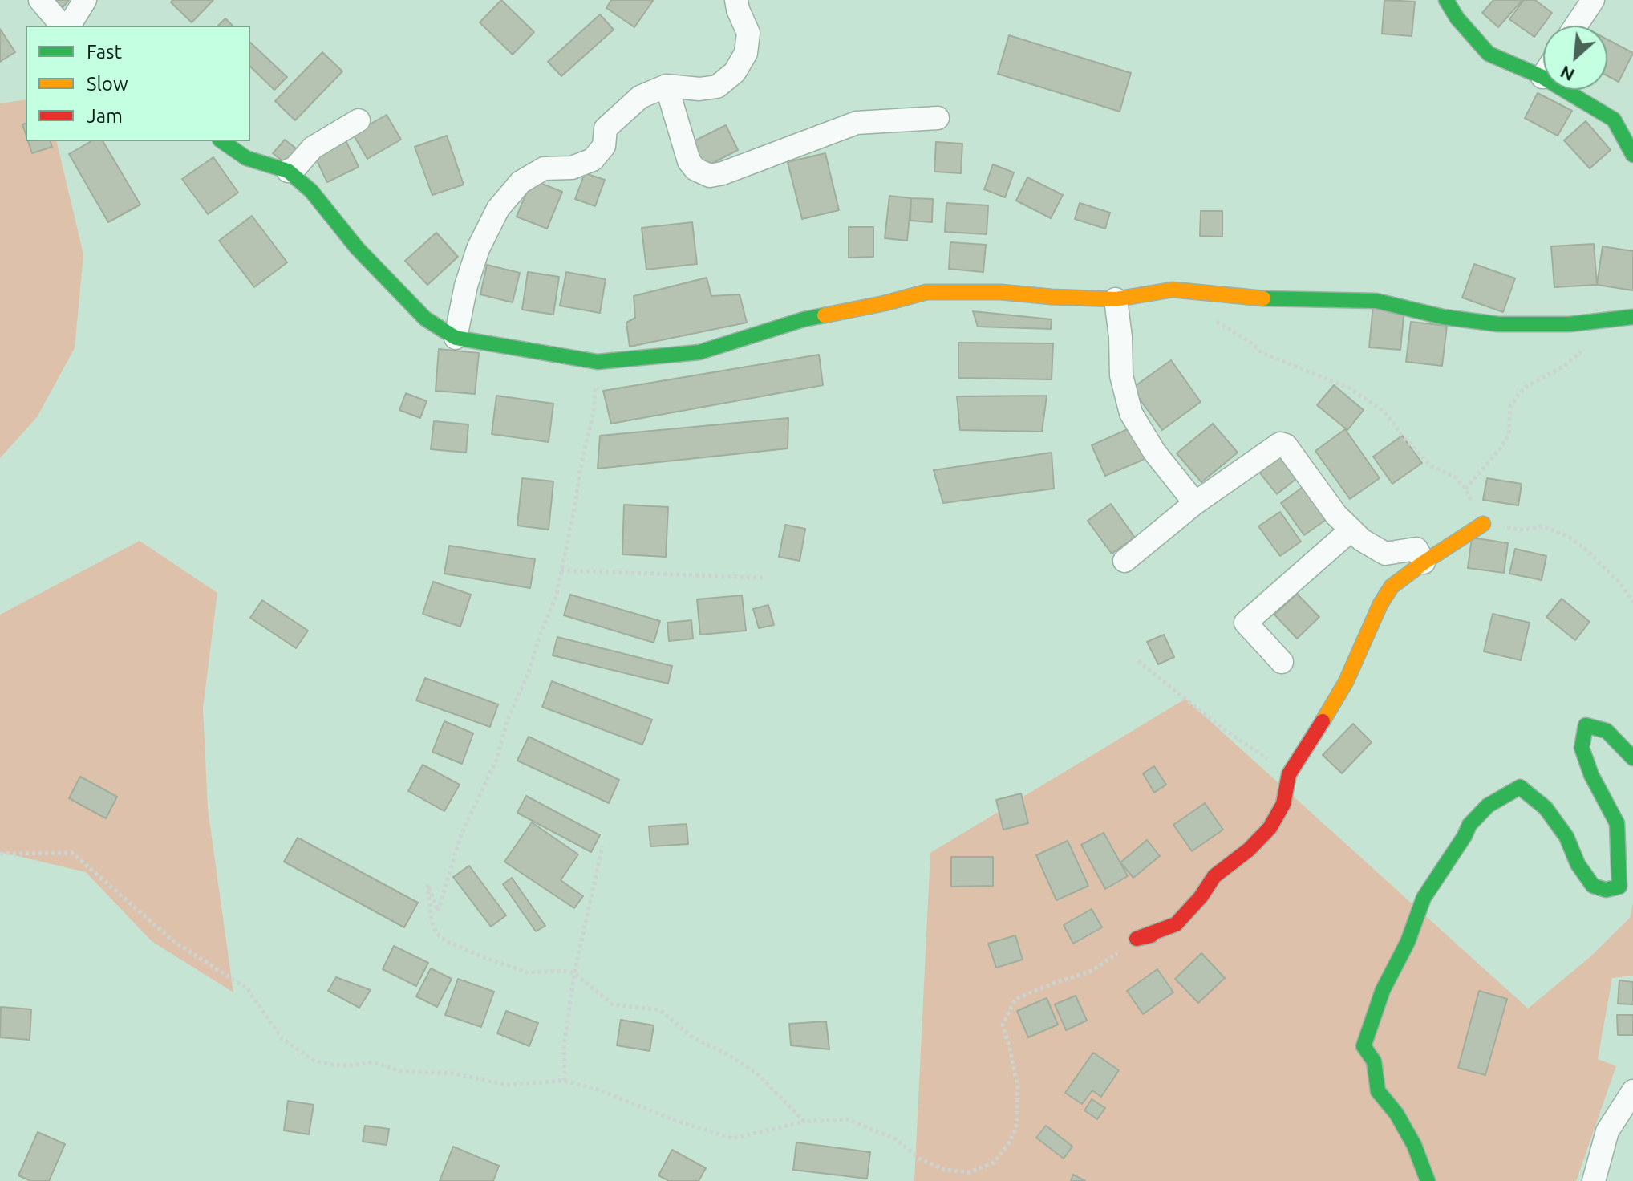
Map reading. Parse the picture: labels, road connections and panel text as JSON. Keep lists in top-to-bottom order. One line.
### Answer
{"legend":["Fast","Slow","Jam"],"north":"bottom left"}
